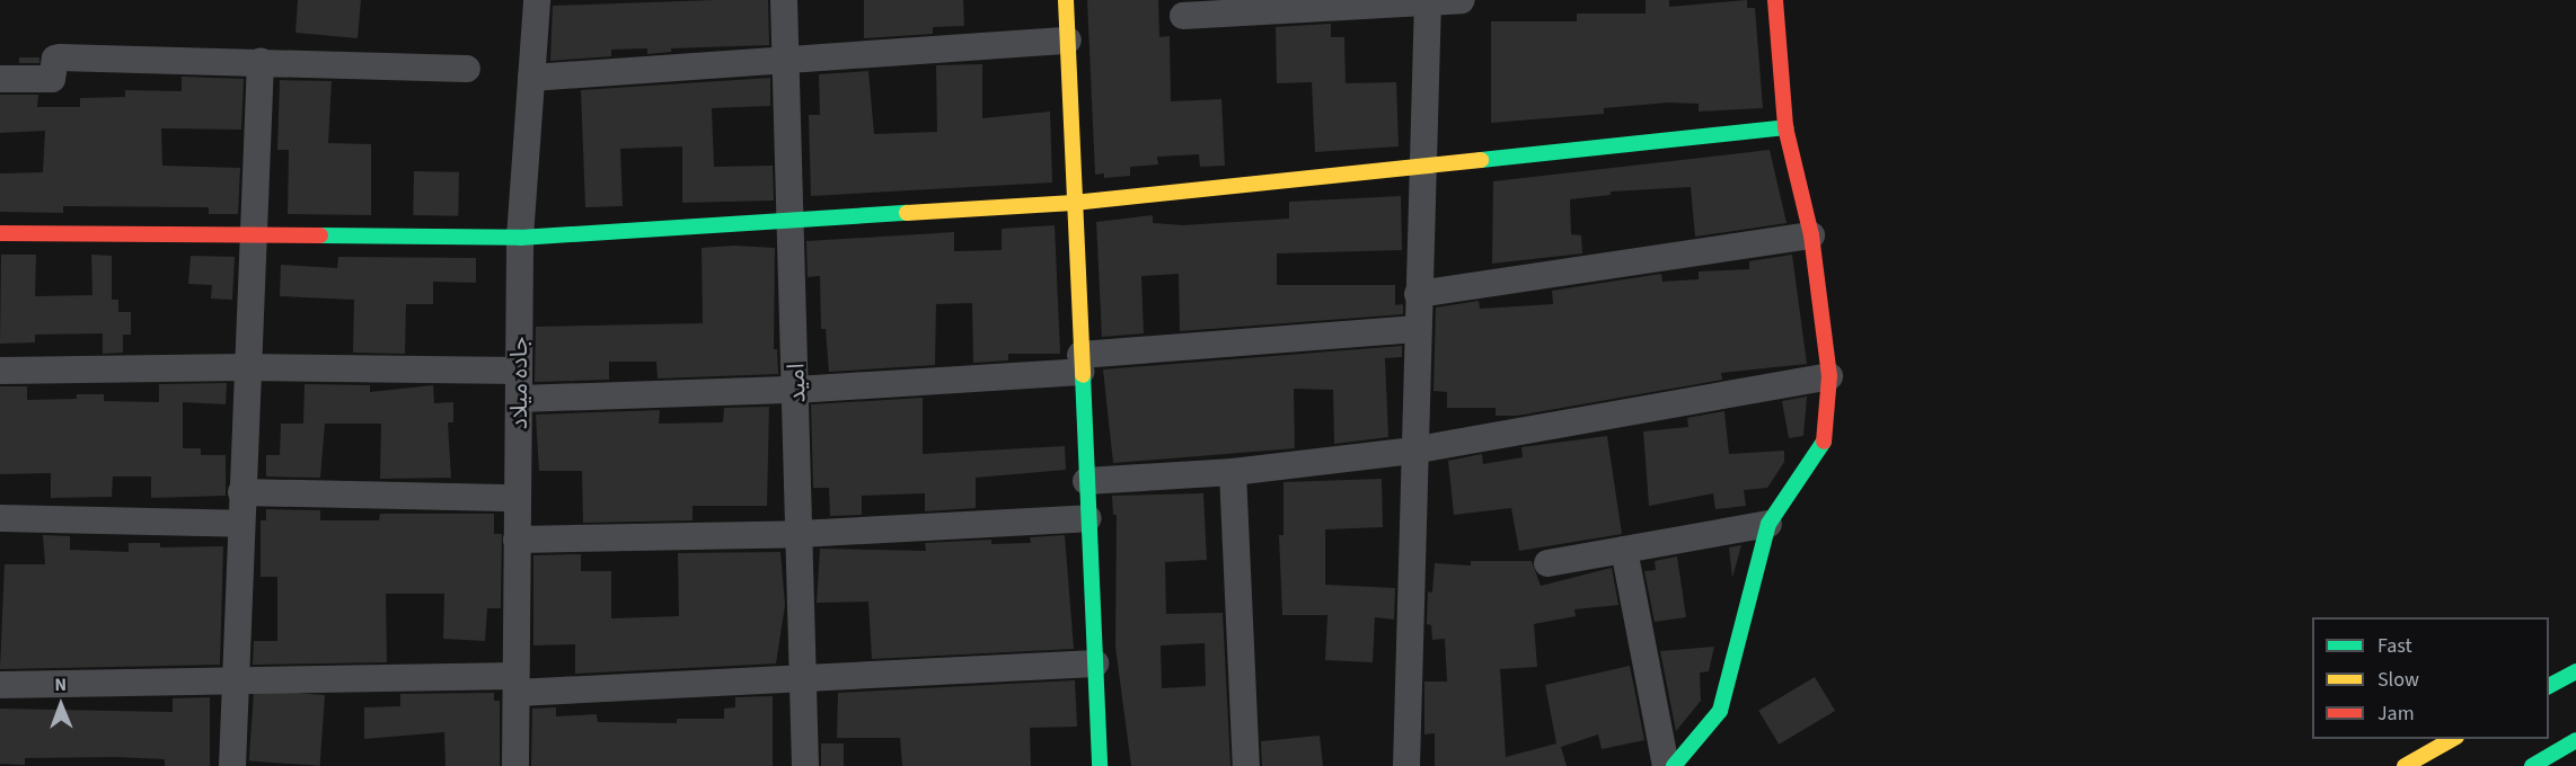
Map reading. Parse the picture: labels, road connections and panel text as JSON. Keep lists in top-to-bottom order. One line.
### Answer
{"streets":{"street":["جاده میلاد","امید"]},"legend":["Fast","Slow","Jam"],"north":"top"}
